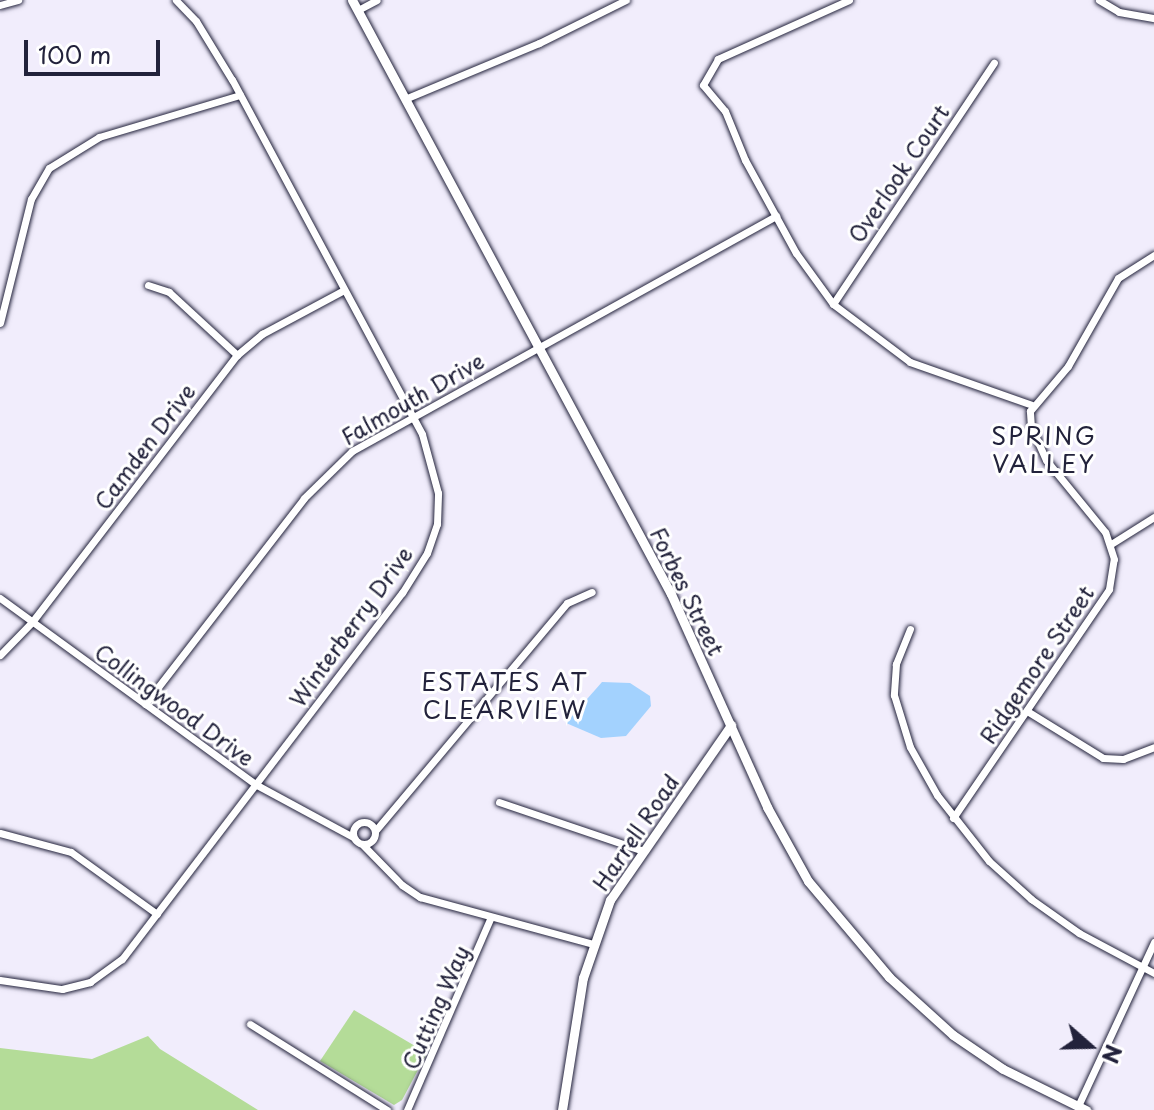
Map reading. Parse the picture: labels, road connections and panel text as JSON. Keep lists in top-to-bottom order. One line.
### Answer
{"streets":{"street":["Overlook Court","Falmouth Drive","Camden Drive","Forbes Street","Winterberry Drive","Ridgemore Street","Collingwood Drive","Harrell Road","Cutting Way"]},"crossings":[["Falmouth Drive","Forbes Street"],["Falmouth Drive","Winterberry Drive"],["Falmouth Drive","Collingwood Drive"],["Camden Drive","Winterberry Drive"],["Camden Drive","Collingwood Drive"],["Forbes Street","Harrell Road"],["Winterberry Drive","Collingwood Drive"]],"districts":["SPRING VALLEY","ESTATES AT CLEARVIEW"],"scale_bar":"100 m","north":"right"}
